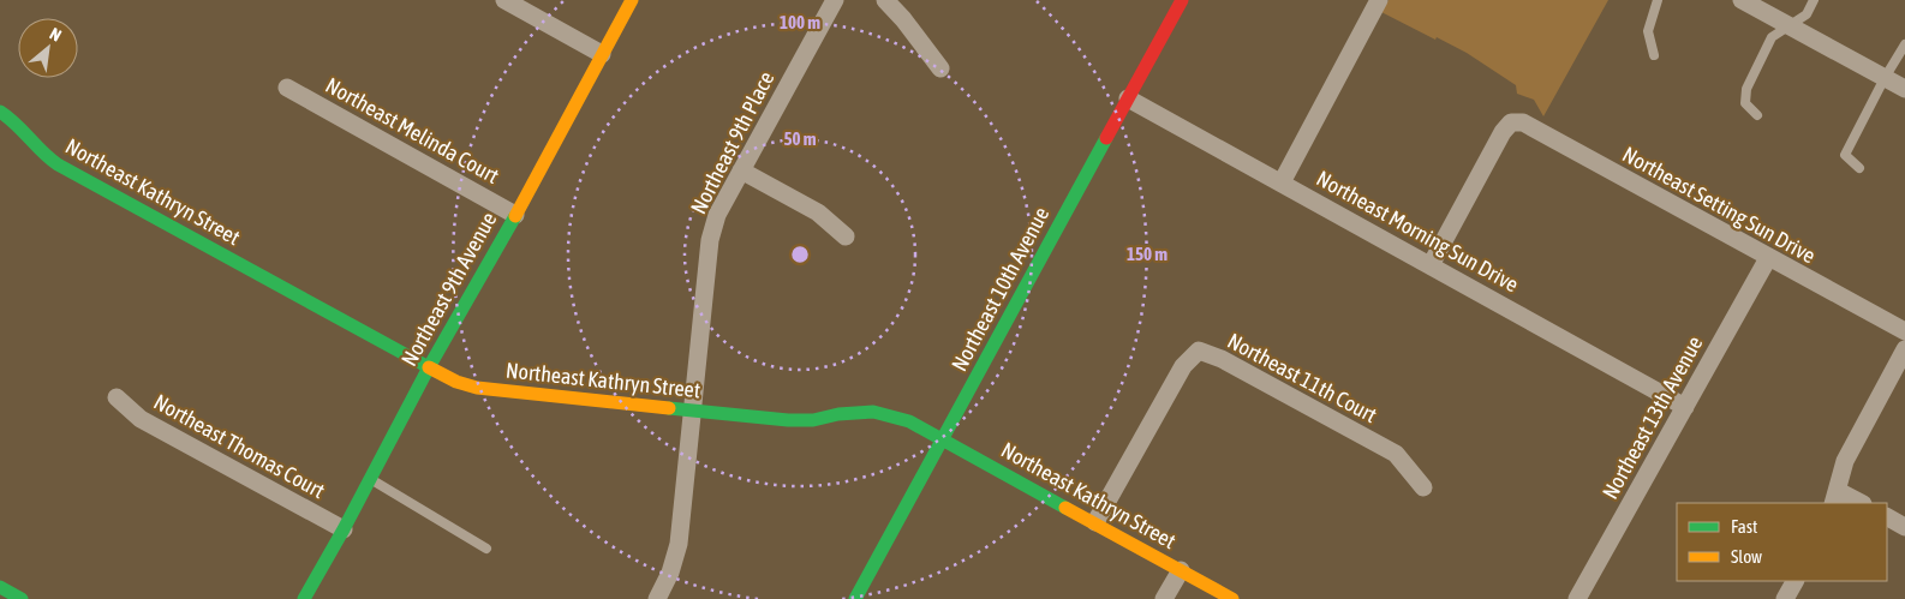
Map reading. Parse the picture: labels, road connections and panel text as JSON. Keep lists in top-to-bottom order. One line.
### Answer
{"streets":{"street":["Northeast Melinda Court","Northeast 9th Place","Northeast Kathryn Street","Northeast Setting Sun Drive","Northeast Morning Sun Drive","Northeast 9th Avenue","Northeast 10th Avenue","Northeast 11th Court","Northeast 13th Avenue","Northeast Thomas Court"]},"crossings":[["Northeast Melinda Court","Northeast 9th Avenue"],["Northeast 9th Place","Northeast Kathryn Street"],["Northeast Kathryn Street","Northeast 9th Avenue"],["Northeast Kathryn Street","Northeast 10th Avenue"],["Northeast Kathryn Street","Northeast 11th Court"],["Northeast Setting Sun Drive","Northeast Morning Sun Drive"],["Northeast Setting Sun Drive","Northeast 13th Avenue"],["Northeast Morning Sun Drive","Northeast 10th Avenue"],["Northeast Morning Sun Drive","Northeast 13th Avenue"],["Northeast 9th Avenue","Northeast Thomas Court"]],"legend":["Fast","Slow"],"north":"top right","rings":["100 m","50 m","150 m"]}
